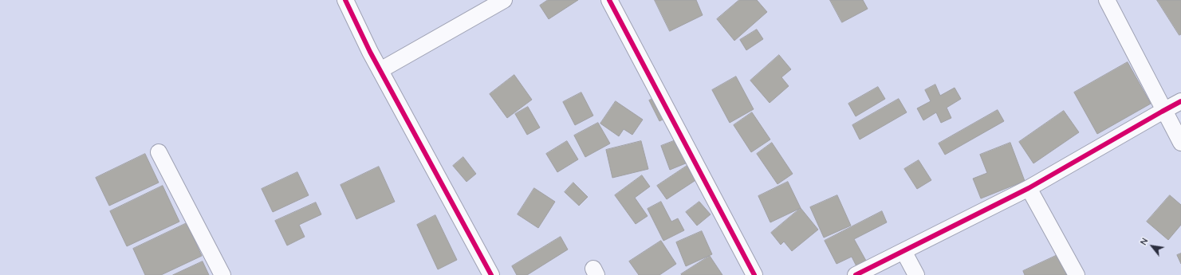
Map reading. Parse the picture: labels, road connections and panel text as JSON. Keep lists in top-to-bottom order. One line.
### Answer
{"north":"top left"}
